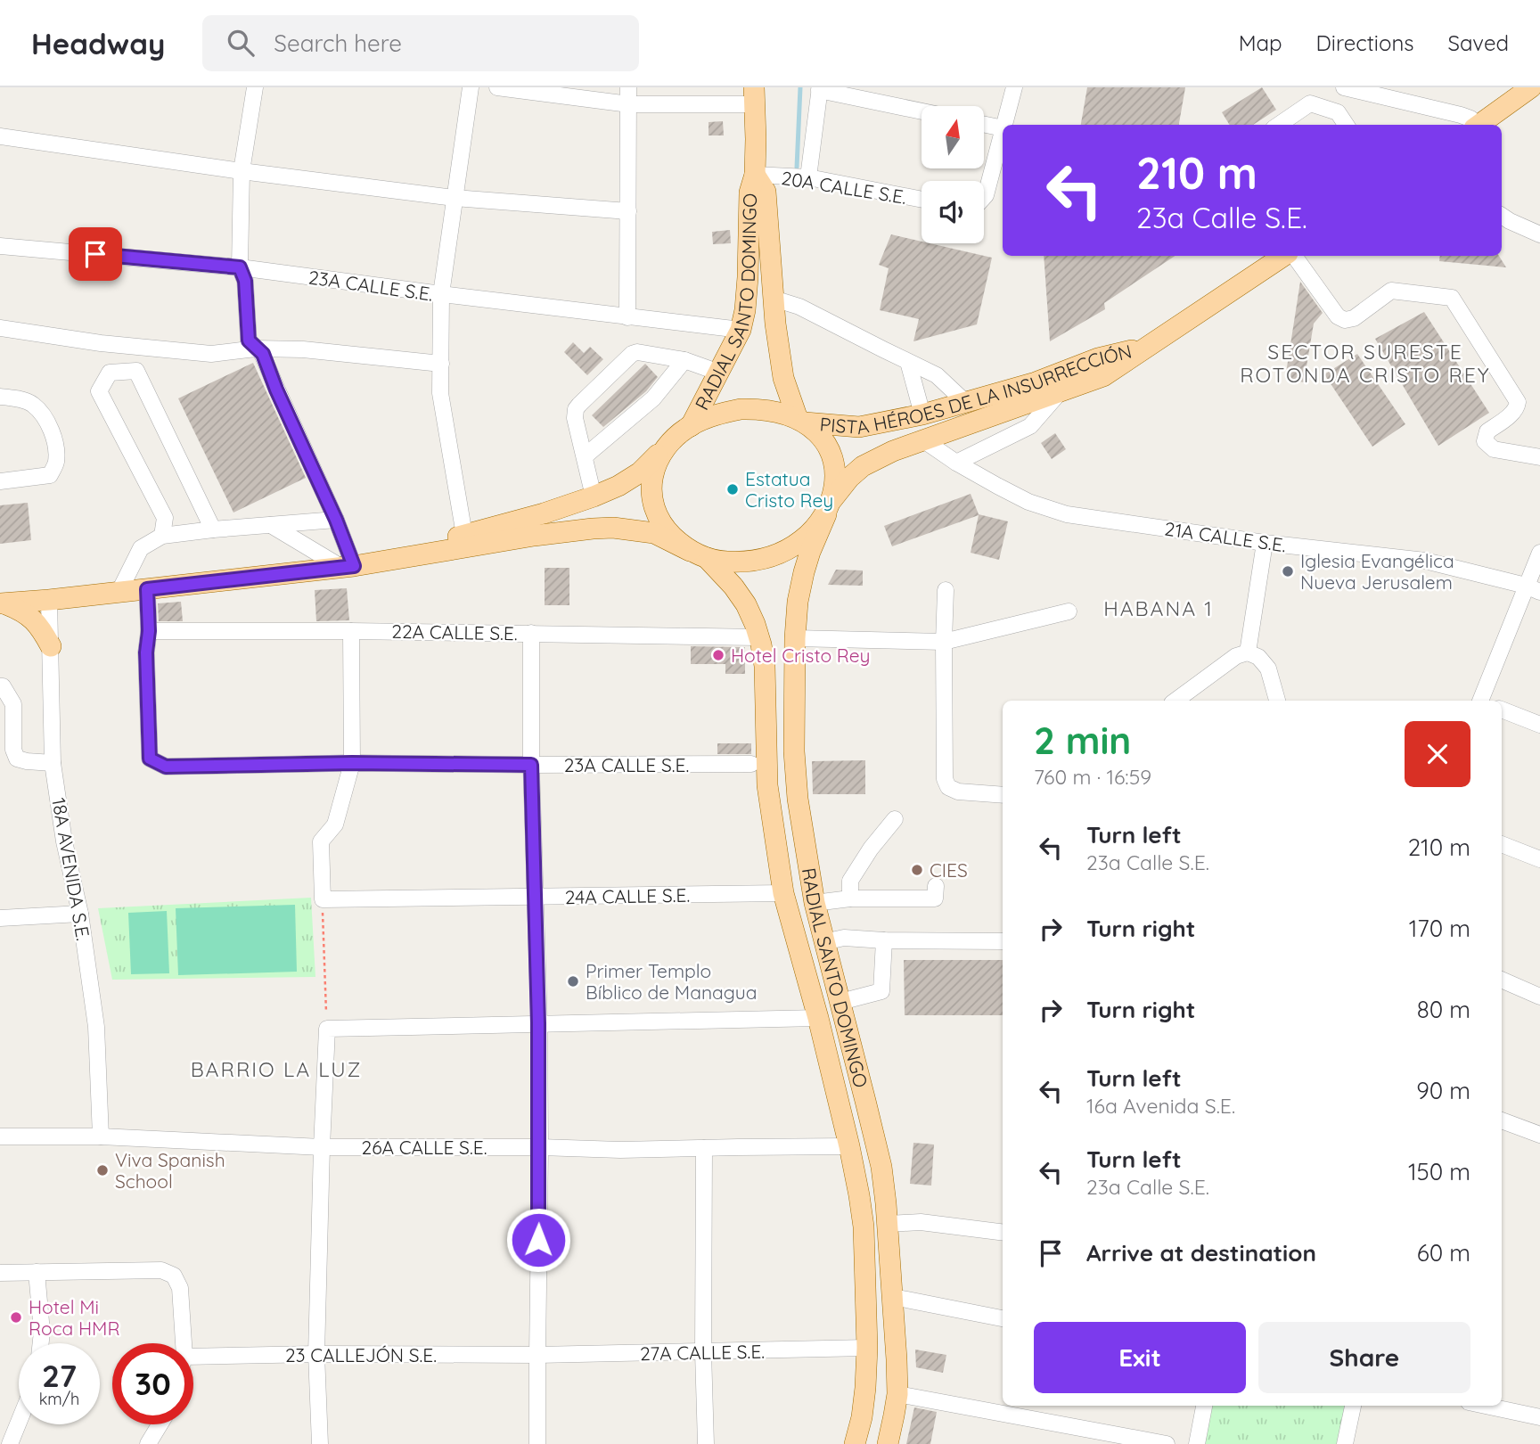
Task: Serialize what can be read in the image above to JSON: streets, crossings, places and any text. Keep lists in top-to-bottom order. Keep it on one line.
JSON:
{"streets":{"main road":["RADIAL SANTO DOMINGO","PISTA HÉROES DE LA INSURRECCIÓN"],"street":["20A CALLE S.E.","23A CALLE S.E.","21A CALLE S.E.","22A CALLE S.E.","18A AVENIDA S.E.","24A CALLE S.E.","26A CALLE S.E.","27A CALLE S.E.","23 CALLEJÓN S.E."]},"crossings":[["20A CALLE S.E.","RADIAL SANTO DOMINGO"],["23A CALLE S.E.","RADIAL SANTO DOMINGO"],["23A CALLE S.E.","22A CALLE S.E."],["RADIAL SANTO DOMINGO","PISTA HÉROES DE LA INSURRECCIÓN"],["RADIAL SANTO DOMINGO","22A CALLE S.E."],["RADIAL SANTO DOMINGO","24A CALLE S.E."],["RADIAL SANTO DOMINGO","26A CALLE S.E."],["RADIAL SANTO DOMINGO","27A CALLE S.E."],["PISTA HÉROES DE LA INSURRECCIÓN","21A CALLE S.E."],["18A AVENIDA S.E.","26A CALLE S.E."],["27A CALLE S.E.","23 CALLEJÓN S.E."]],"districts":["SECTOR SURESTE ROTONDA CRISTO REY","HABANA 1","BARRIO LA LUZ"],"places":["Estatua Cristo Rey","Iglesia Evangélica Nueva Jerusalem","Hotel Cristo Rey","CIES","Primer Templo Bíblico de Managua","Viva Spanish School","Hotel Mi Roca HMR"],"north":"top","page":{"header":"Headway","search":"Search here","nav":["Map","Directions","Saved"],"turn":["210 m","23a Calle S.E."],"heading":["2 min","760 m · 16:59"],"list":[{"name":"Turn left","note":"23a Calle S.E.","value":"210 m"},{"name":"Turn right","value":"170 m"},{"name":"Turn right","value":"80 m"},{"name":"Turn left","note":"16a Avenida S.E.","value":"90 m"},{"name":"Turn left","note":"23a Calle S.E.","value":"150 m"},{"name":"Arrive at destination","value":"60 m"}],"buttons":["Exit","Share"],"speed":"27 km/h","limit":"30"}}
